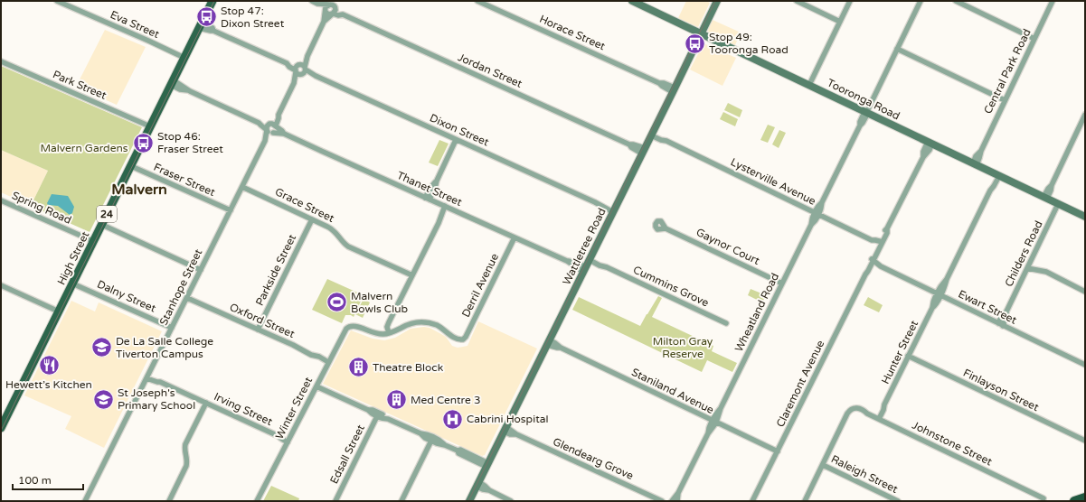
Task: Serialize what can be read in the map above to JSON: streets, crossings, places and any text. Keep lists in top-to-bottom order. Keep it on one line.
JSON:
{"streets":{"main road":["Tooronga Road","24","Wattletree Road","High Street"],"street":["Eva Street","Horace Street","Jordan Street","Central Park Road","Park Street","Dixon Street","Fraser Street","Lysterville Avenue","Thanet Street","Grace Street","Spring Road","Gaynor Court","Childers Road","Parkside Street","Derril Avenue","Cummins Grove","Stanhope Street","Dalny Street","Ewart Street","Wheatland Road","Oxford Street","Hunter Street","Claremont Avenue","Finlayson Street","Staniland Avenue","Winter Street","Irving Street","Johnstone Street","Edsall Street","Glendearg Grove","Raleigh Street"]},"crossings":[["Eva Street","High Street"],["Horace Street","Wattletree Road"],["Jordan Street","Wattletree Road"],["Central Park Road","Tooronga Road"],["Park Street","High Street"],["Tooronga Road","Wattletree Road"],["Tooronga Road","Childers Road"],["Tooronga Road","Wheatland Road"],["Tooronga Road","Hunter Street"],["Tooronga Road","Claremont Avenue"],["Dixon Street","Wattletree Road"],["Fraser Street","High Street"],["Fraser Street","Stanhope Street"],["Lysterville Avenue","Wattletree Road"],["Lysterville Avenue","Wheatland Road"],["Lysterville Avenue","Claremont Avenue"],["Thanet Street","Wattletree Road"],["Thanet Street","Derril Avenue"],["Thanet Street","Cummins Grove"],["Thanet Street","Stanhope Street"],["Grace Street","Parkside Street"],["Grace Street","Stanhope Street"],["Spring Road","High Street"],["Wattletree Road","Cummins Grove"],["Wattletree Road","Staniland Avenue"],["Wattletree Road","Glendearg Grove"],["Gaynor Court","Wheatland Road"],["Childers Road","Ewart Street"],["High Street","Dalny Street"],["Parkside Street","Oxford Street"],["Stanhope Street","Dalny Street"],["Stanhope Street","Oxford Street"],["Stanhope Street","Irving Street"],["Ewart Street","Hunter Street"],["Ewart Street","Claremont Avenue"],["Wheatland Road","Staniland Avenue"],["Oxford Street","Winter Street"],["Hunter Street","Finlayson Street"],["Hunter Street","Johnstone Street"],["Claremont Avenue","Staniland Avenue"],["Winter Street","Irving Street"],["Johnstone Street","Raleigh Street"]],"districts":["Malvern"],"parks":["Malvern Gardens","Milton Gray Reserve"],"places":{"bus stop":["Stop 47: Dixon Street","Stop 49: Tooronga Road","Stop 46: Fraser Street"],"sports":["Malvern Bowls Club"],"school or university":["De La Salle College Tiverton Campus","St Joseph's Primary School"],"restaurant":["Hewett’s Kitchen"],"building":["Theatre Block","Med Centre 3"],"hospital":["Cabrini Hospital"]},"scale_bar":"100 m"}
